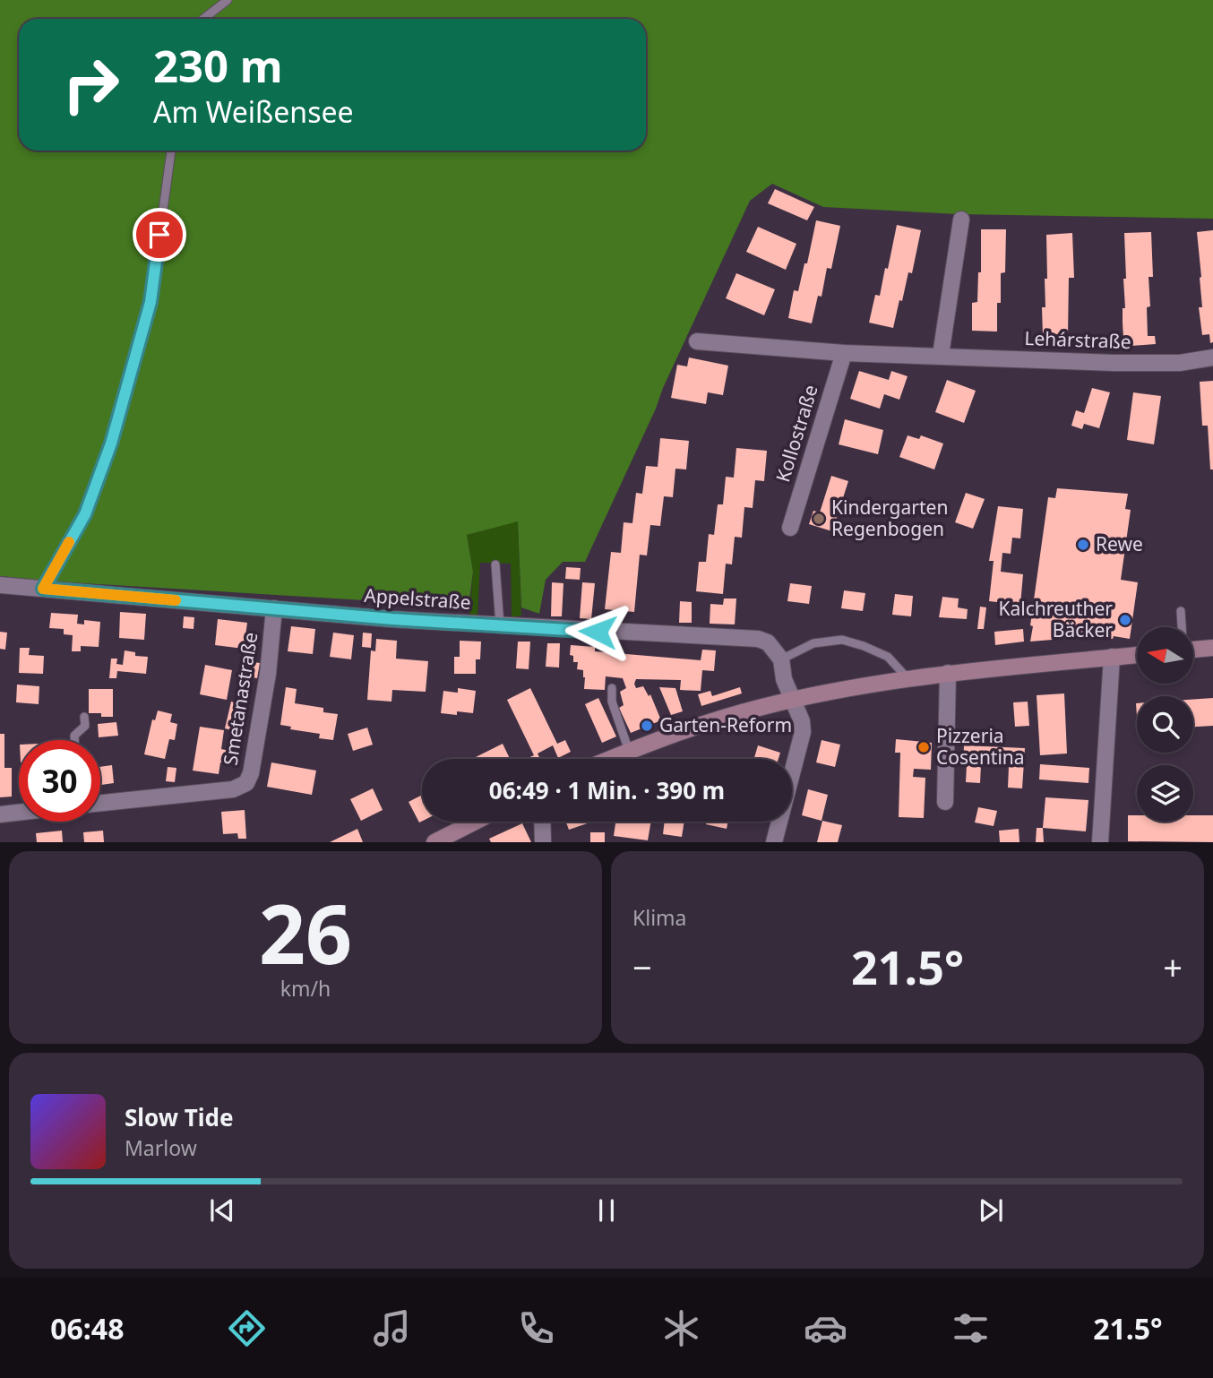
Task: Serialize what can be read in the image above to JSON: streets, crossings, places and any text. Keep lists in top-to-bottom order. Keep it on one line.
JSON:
{"streets":{"street":["Lehárstraße","Kollostraße","Appelstraße","Smetanastraße"]},"crossings":[["Lehárstraße","Kollostraße"],["Appelstraße","Smetanastraße"]],"places":["Kindergarten Regenbogen","Rewe","Kalchreuther Bäcker","Garten-Reform","Pizzeria Cosentina"],"north":"left","page":{"turn":["230 m","Am Weißensee"],"limit":"30","trip":"06:49 · 1 Min. · 390 m","tile":[["26","km/h"],"Klima"],"heat":["−","21.5°","+"],"song":["Slow Tide","Marlow"],"tabs":["06:48","21.5°"]}}
